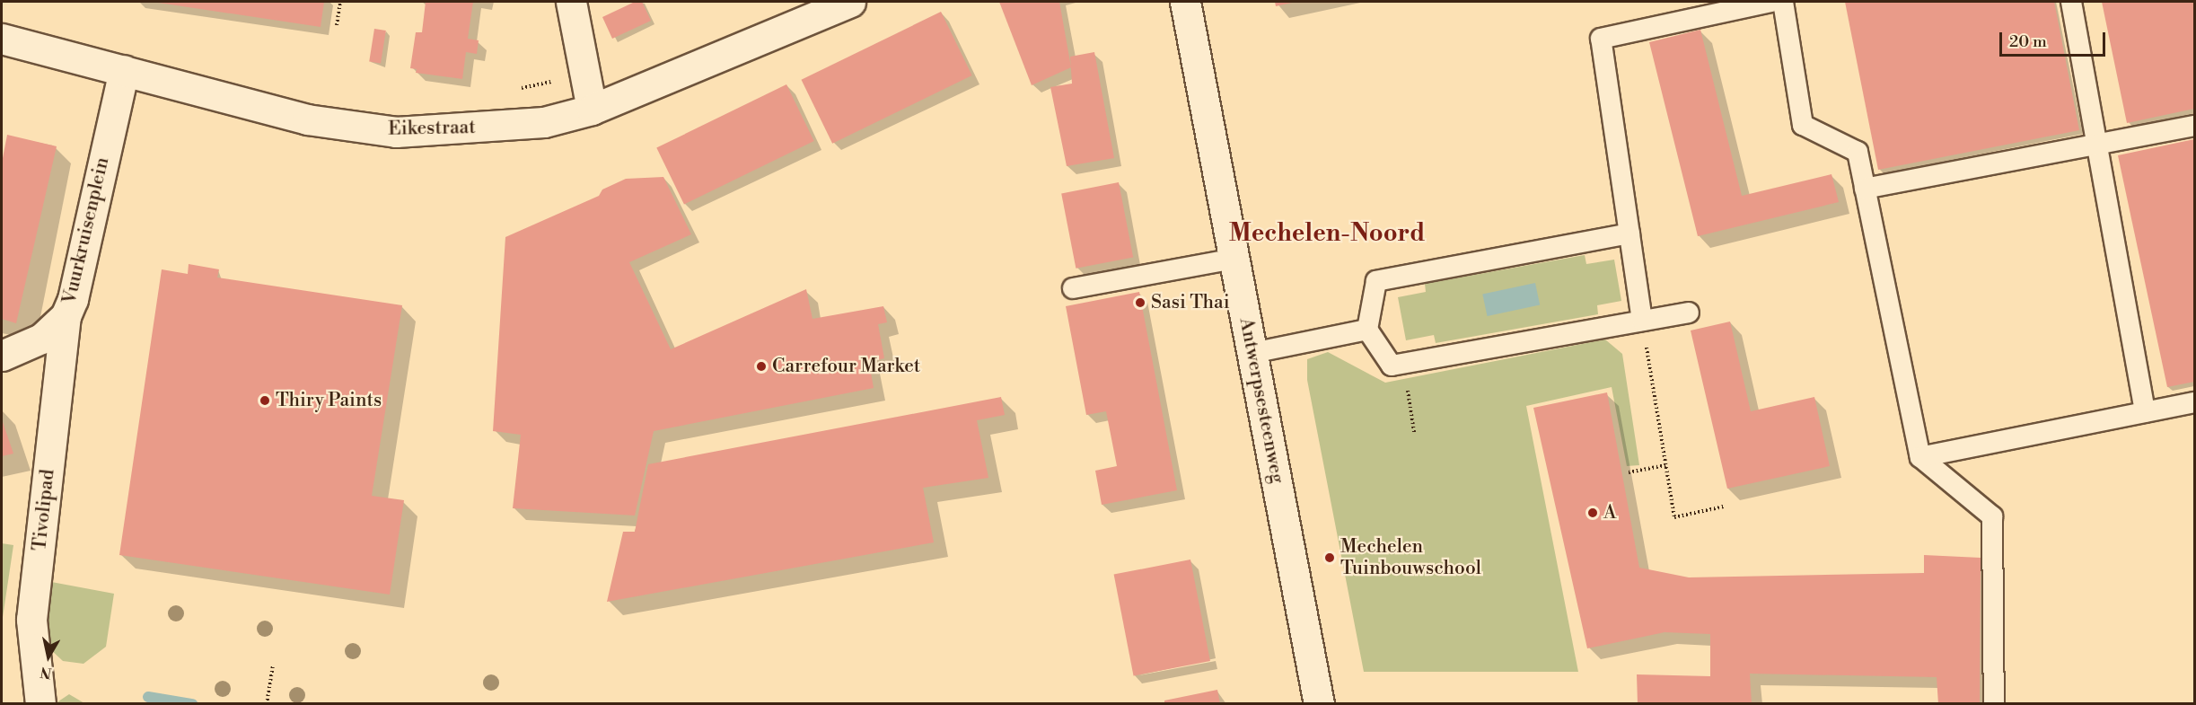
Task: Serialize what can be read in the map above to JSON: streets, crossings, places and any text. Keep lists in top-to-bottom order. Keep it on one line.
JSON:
{"streets":{"street":["Eikestraat","Vuurkruisenplein","Antwerpsesteenweg","Tivolipad"]},"crossings":[["Eikestraat","Vuurkruisenplein"],["Vuurkruisenplein","Tivolipad"]],"districts":["Mechelen-Noord"],"places":["Sasi Thai","Carrefour Market","Thiry Paints","A","Mechelen Tuinbouwschool"],"scale_bar":"20 m","north":"bottom"}
